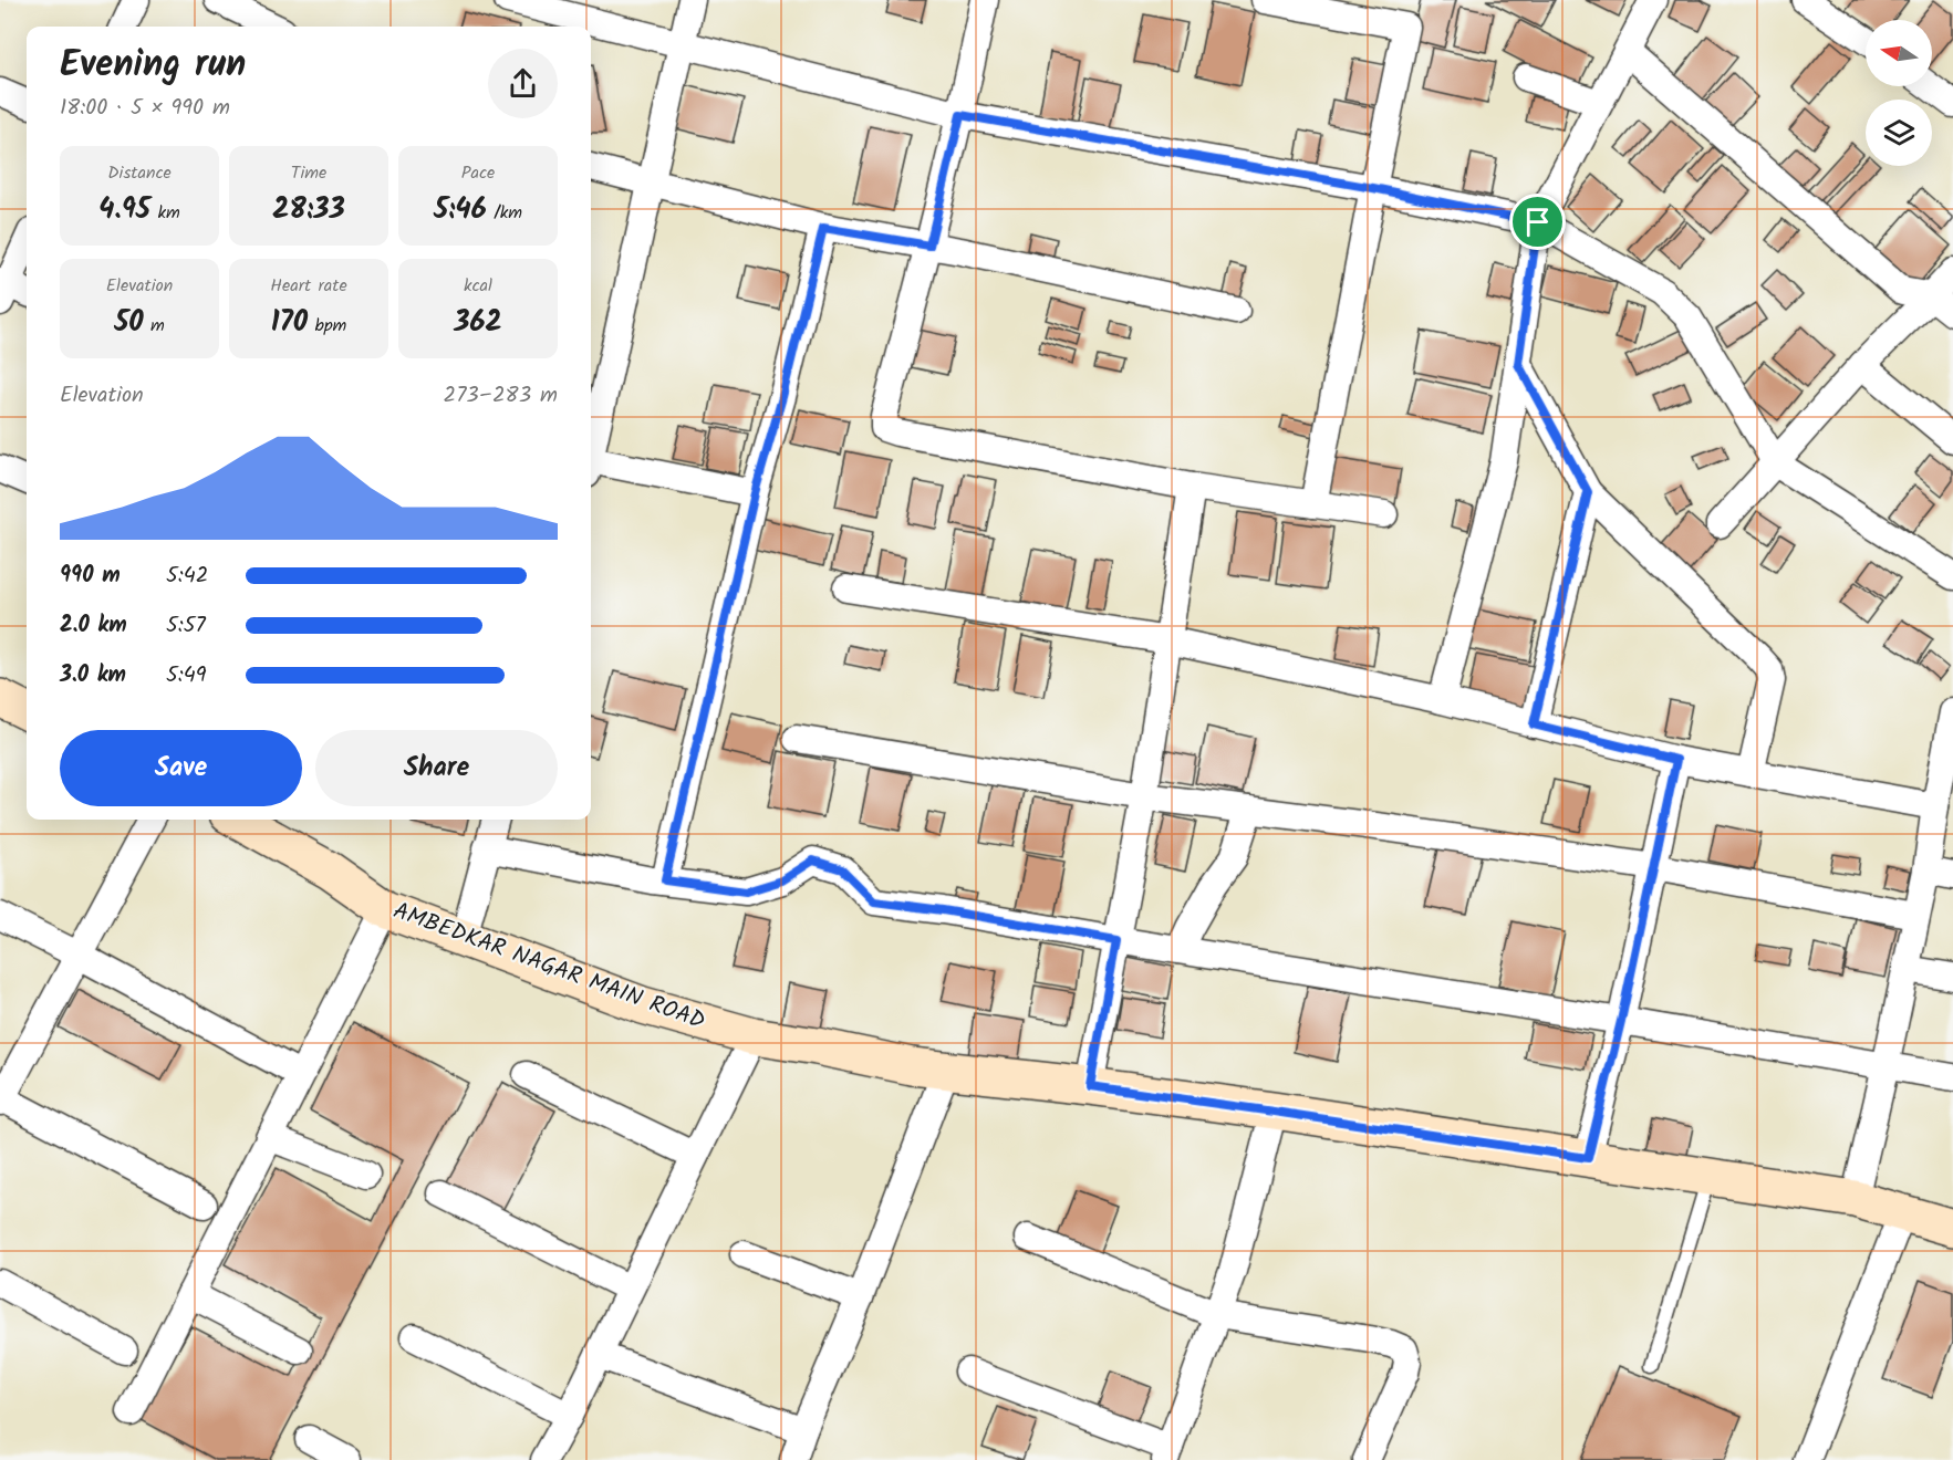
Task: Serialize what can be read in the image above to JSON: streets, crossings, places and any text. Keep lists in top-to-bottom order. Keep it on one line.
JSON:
{"streets":{"street":["AMBEDKAR NAGAR MAIN ROAD"]},"north":"left","page":{"heading":["Evening run","18:00 · 5 × 990 m"],"stats":[["Distance","4.95 km"],["Time","28:33"],["Pace","5:46 /km"],["Elevation","50 m"],["Heart rate","170 bpm"],["kcal","362"]],"chart":["Elevation","273–283 m"],"list":[{"name":"990 m","note":"5:42"},{"name":"2.0 km","note":"5:57"},{"name":"3.0 km","note":"5:49"}],"buttons":["Save","Share"]}}
